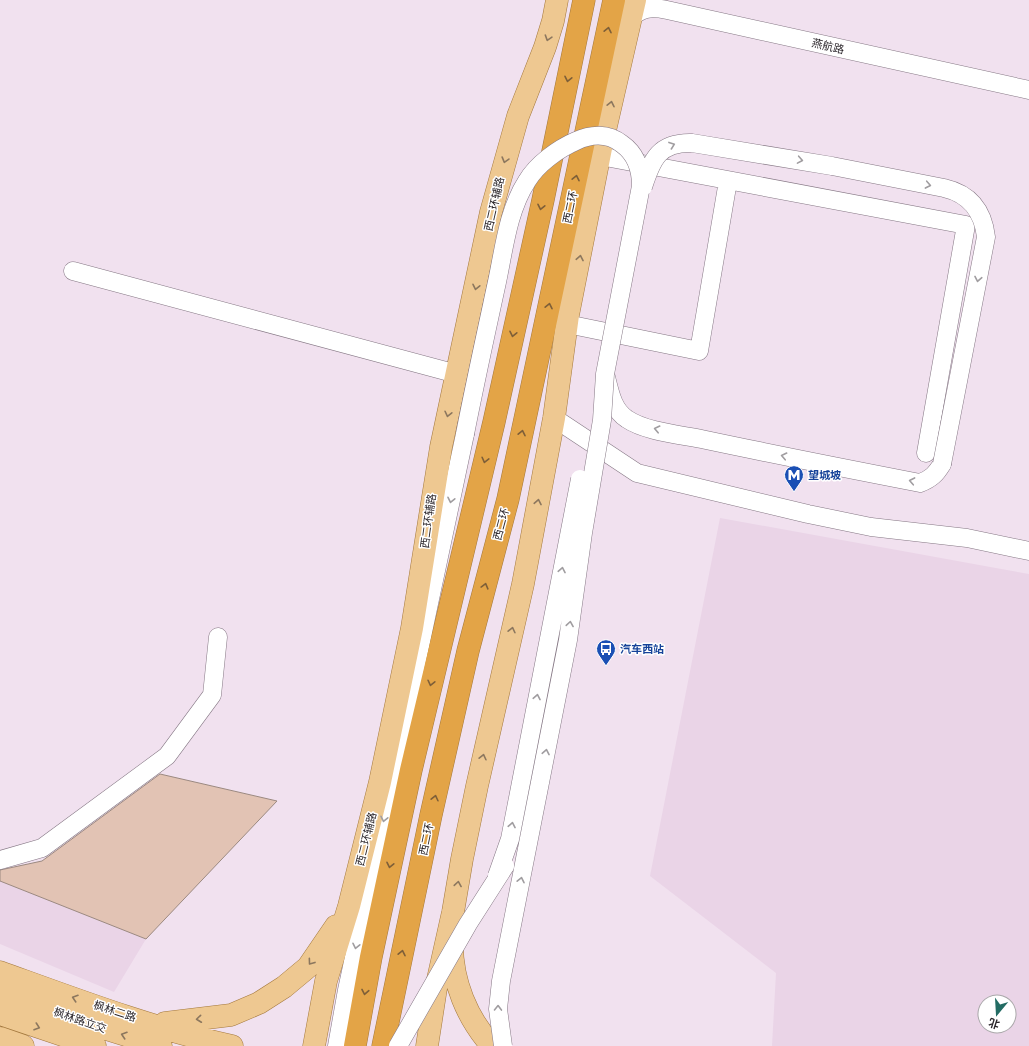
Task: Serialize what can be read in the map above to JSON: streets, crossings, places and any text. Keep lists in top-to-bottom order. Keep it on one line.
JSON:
{"streets":{"highway":["西二环"],"main road":["西二环辅路","枫林二路","枫林路立交"],"street":["燕航路"]},"one_way":["枫林二路"],"places":{"metro station":["望城坡"],"bus stop":["汽车西站"]},"north":"bottom"}
